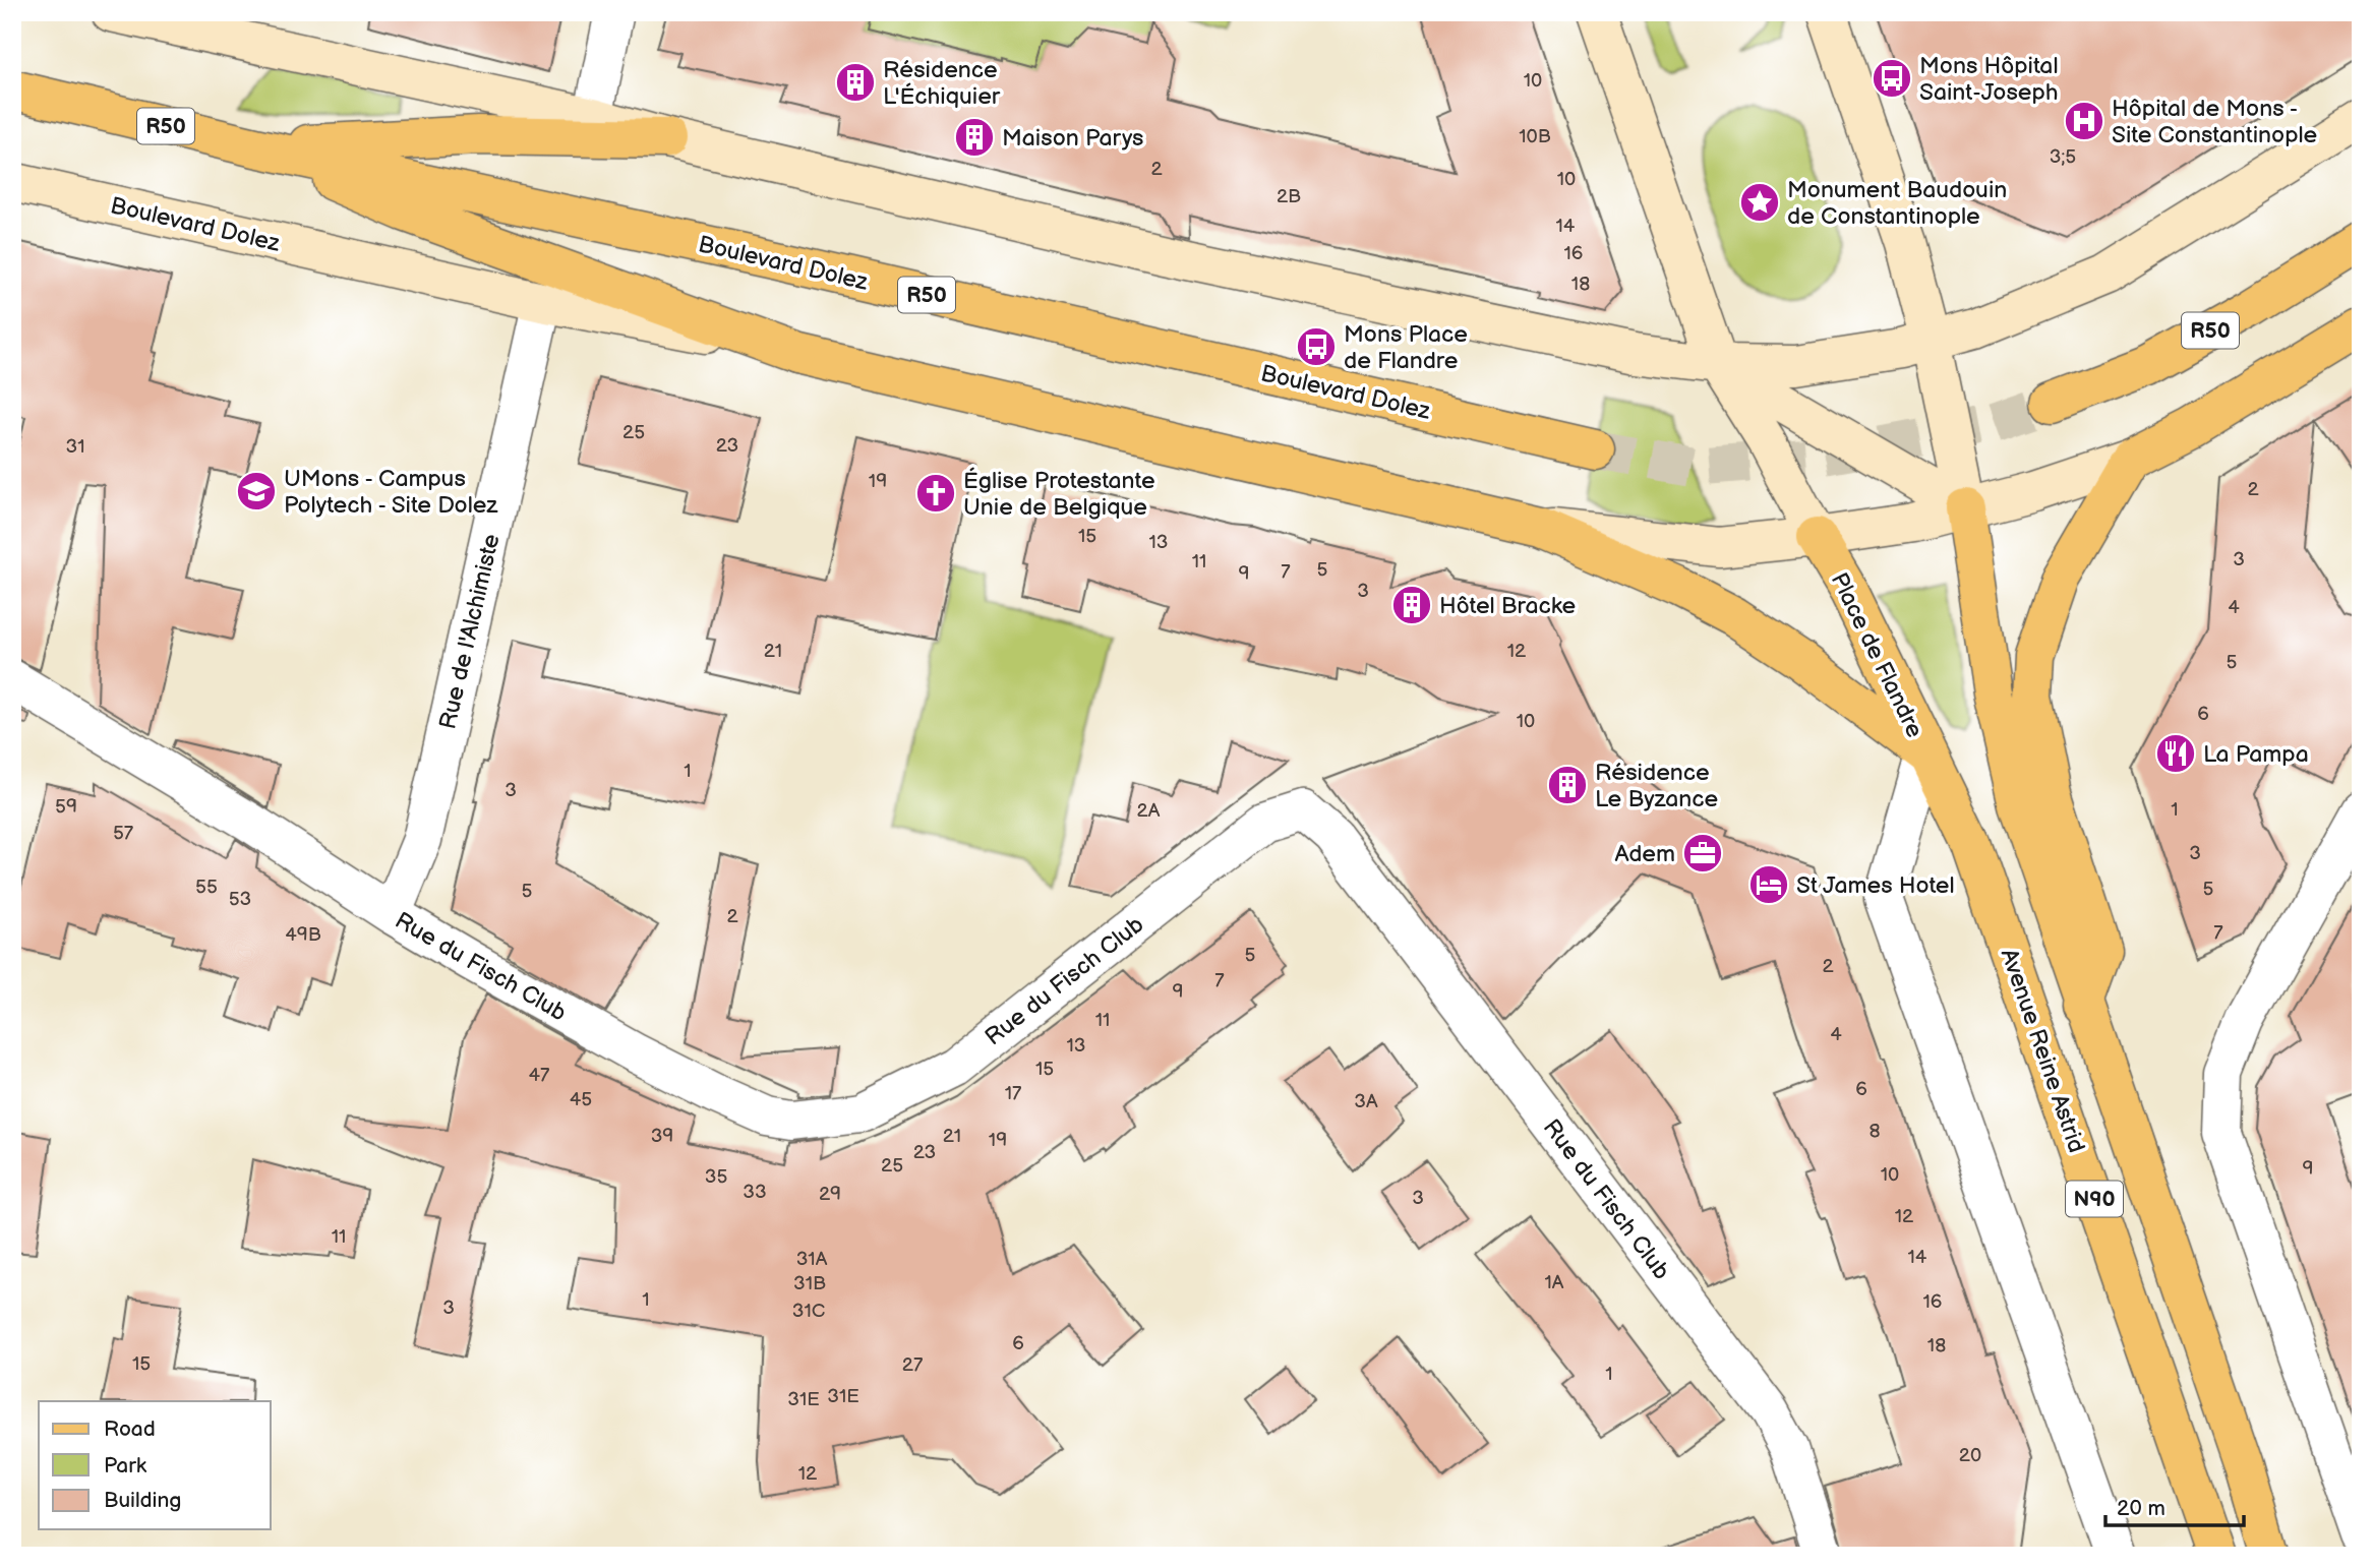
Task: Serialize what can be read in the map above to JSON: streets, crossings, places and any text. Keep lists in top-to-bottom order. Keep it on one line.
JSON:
{"streets":{"main road":["R50","Boulevard Dolez","Place de Flandre","Avenue Reine Astrid","N90"],"street":["Rue de l'Alchimiste","Rue du Fisch Club"]},"crossings":[["Boulevard Dolez","Rue de l'Alchimiste"],["Rue de l'Alchimiste","Rue du Fisch Club"],["Place de Flandre","Avenue Reine Astrid"]],"places":{"bus stop":["Mons Hôpital Saint-Joseph","Mons Place de Flandre"],"building":["Résidence L'Échiquier","Maison Parys","Hôtel Bracke","Résidence Le Byzance"],"hospital":["Hôpital de Mons - Site Constantinople"],"place":["Monument Baudouin de Constantinople"],"school or university":["UMons - Campus Polytech - Site Dolez"],"church":["Église Protestante Unie de Belgique"],"restaurant":["La Pampa"],"office":["Adem"],"hotel":["St James Hotel"]},"house_numbers":["10","10B","3;5","2","10","2B","14","16","18","25","23","31","19","2","15","13","3","11","5","7","9","3","4","21","12","5","6","10","1","3","59","1","2A","57","3","55","5","5","53","2","7","49B","5","2","7","9","11","4","13","15","47","6","17","45","3A","8","39","21","19","23","25","9","10","35","33","29","3","12","11","14","31A","1A","31B","1","16","3","31C","6","18","15","27","1","31E","31E","20","12"],"legend":["Road","Park","Building"],"scale_bar":"20 m"}
